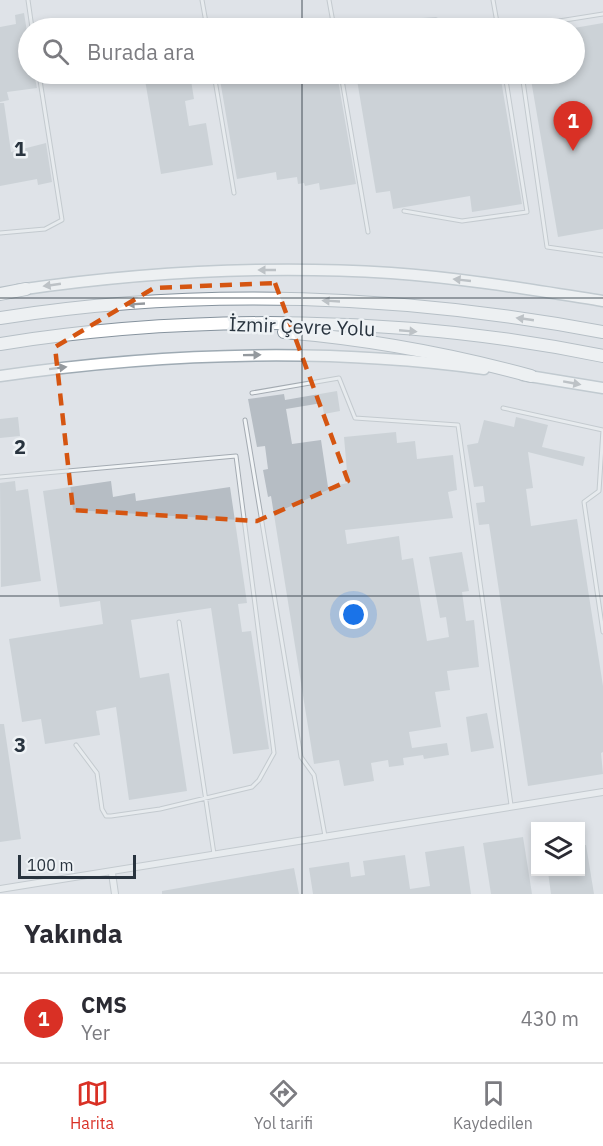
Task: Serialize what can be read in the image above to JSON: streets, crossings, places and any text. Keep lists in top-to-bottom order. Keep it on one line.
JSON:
{"streets":{"highway":["İzmir Çevre Yolu"]},"scale_bar":"100 m","page":{"search":"Burada ara","pins":"1","scale":"100 m","heading":"Yakında","list":[{"mark":"1","name":"CMS","note":"Yer","value":"430 m"}],"nav":["Harita","Yol tarifi","Kaydedilen"]},"grid":{"rows":["1","2","3"]}}
